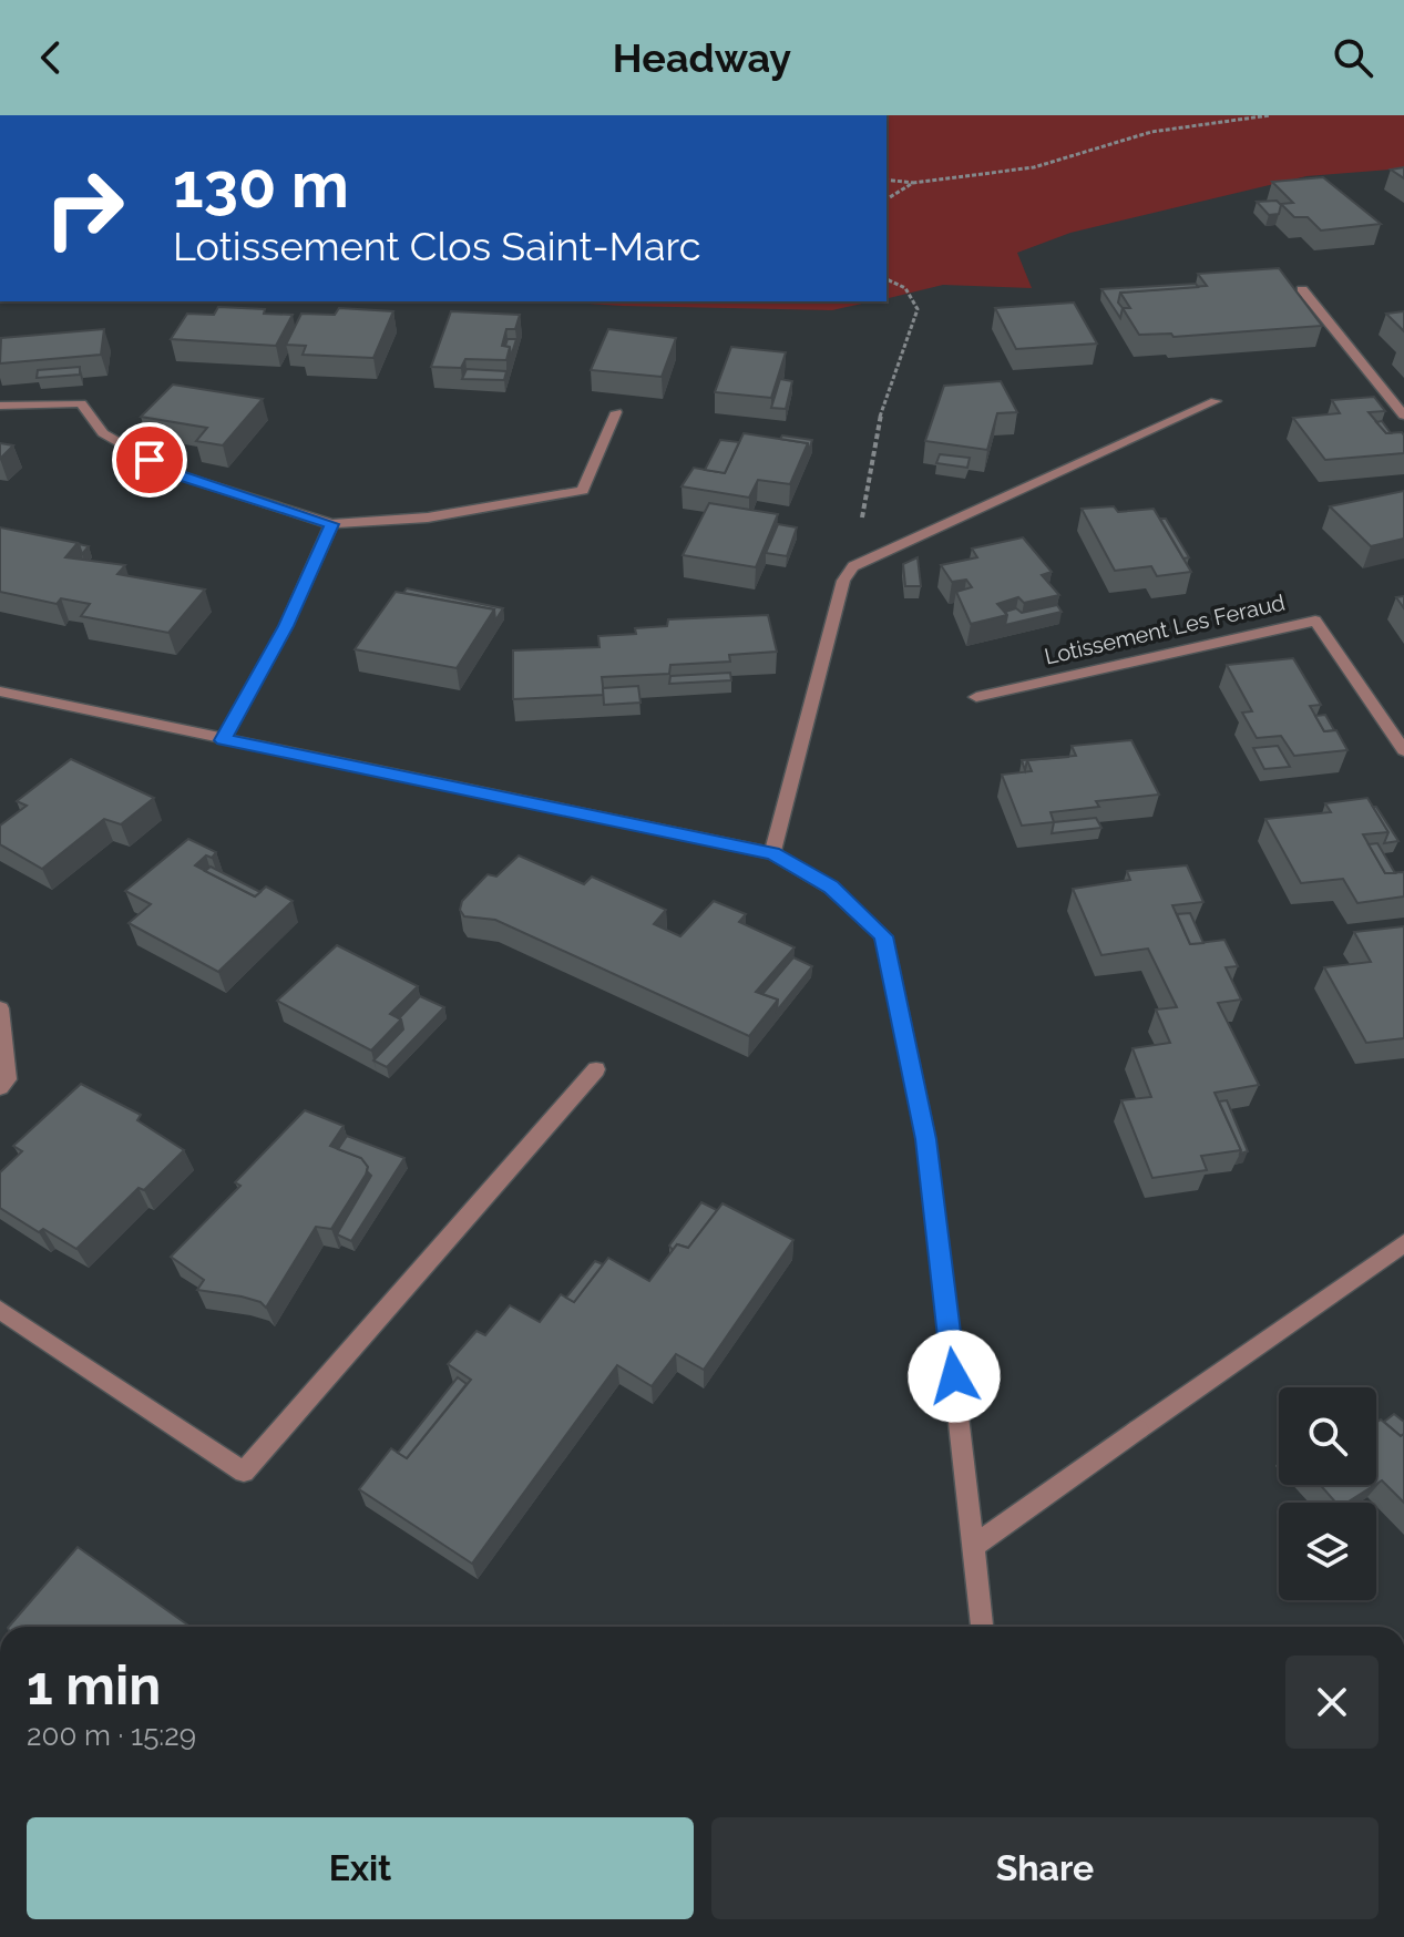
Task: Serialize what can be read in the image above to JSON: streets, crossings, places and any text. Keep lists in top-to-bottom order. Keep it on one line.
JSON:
{"streets":{"street":["Lotissement Les Feraud"]},"page":{"header":"Headway","turn":["130 m","Lotissement Clos Saint-Marc"],"heading":["1 min","200 m · 15:29"],"buttons":["Exit","Share"]}}
